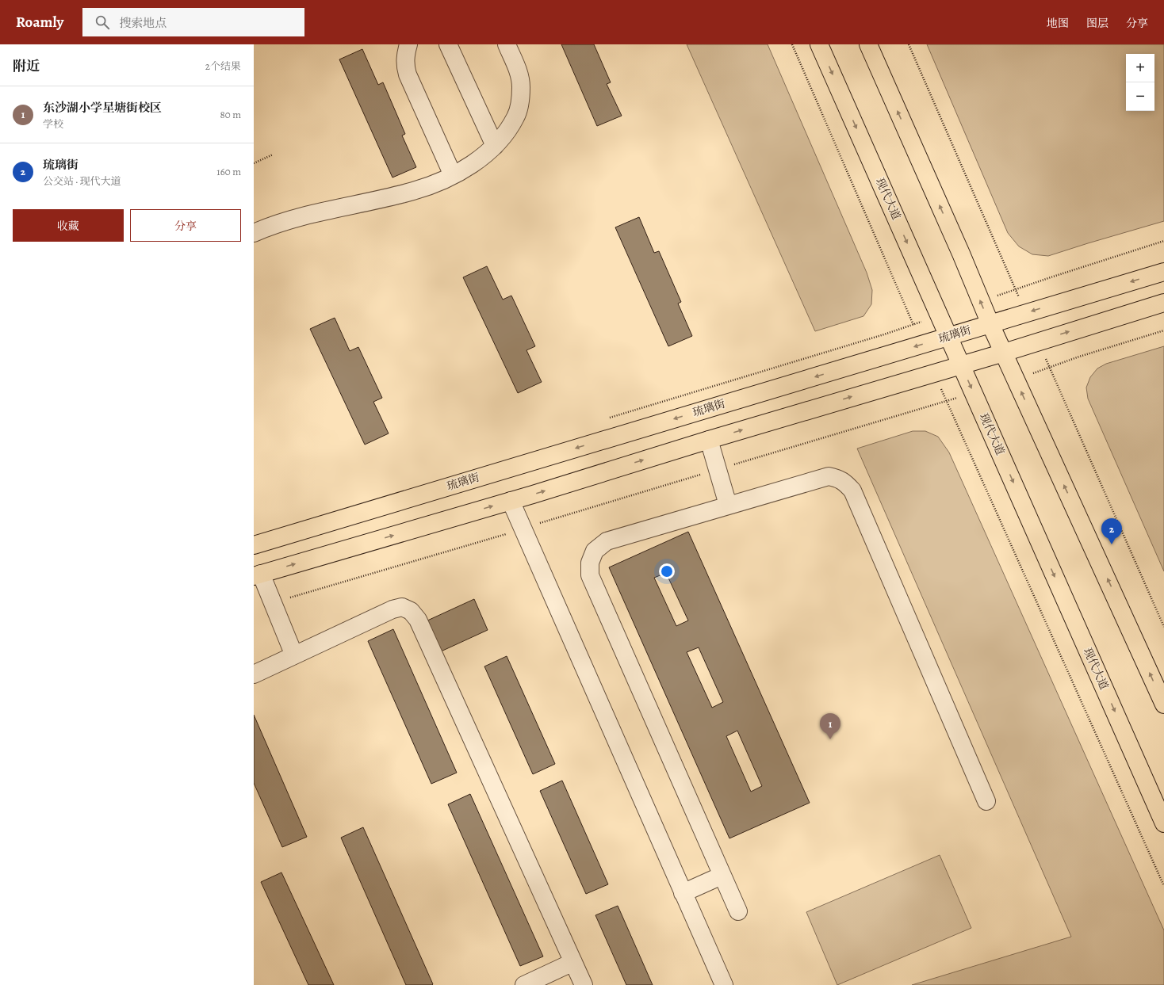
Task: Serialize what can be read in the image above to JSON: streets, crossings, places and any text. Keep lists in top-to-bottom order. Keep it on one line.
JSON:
{"streets":{"main road":["现代大道","琉璃街"]},"crossings":[["现代大道","琉璃街"]],"page":{"header":"Roamly","search":"搜索地点","nav":["地图","图层","分享"],"heading":["附近","2个结果"],"map_buttons":["+","−"],"list":[{"mark":"1","name":"东沙湖小学星塘街校区","note":"学校","value":"80 m"},{"mark":"2","name":"琉璃街","note":"公交站 · 现代大道","value":"160 m"}],"buttons":["收藏","分享"],"pins":["2","1"]}}
